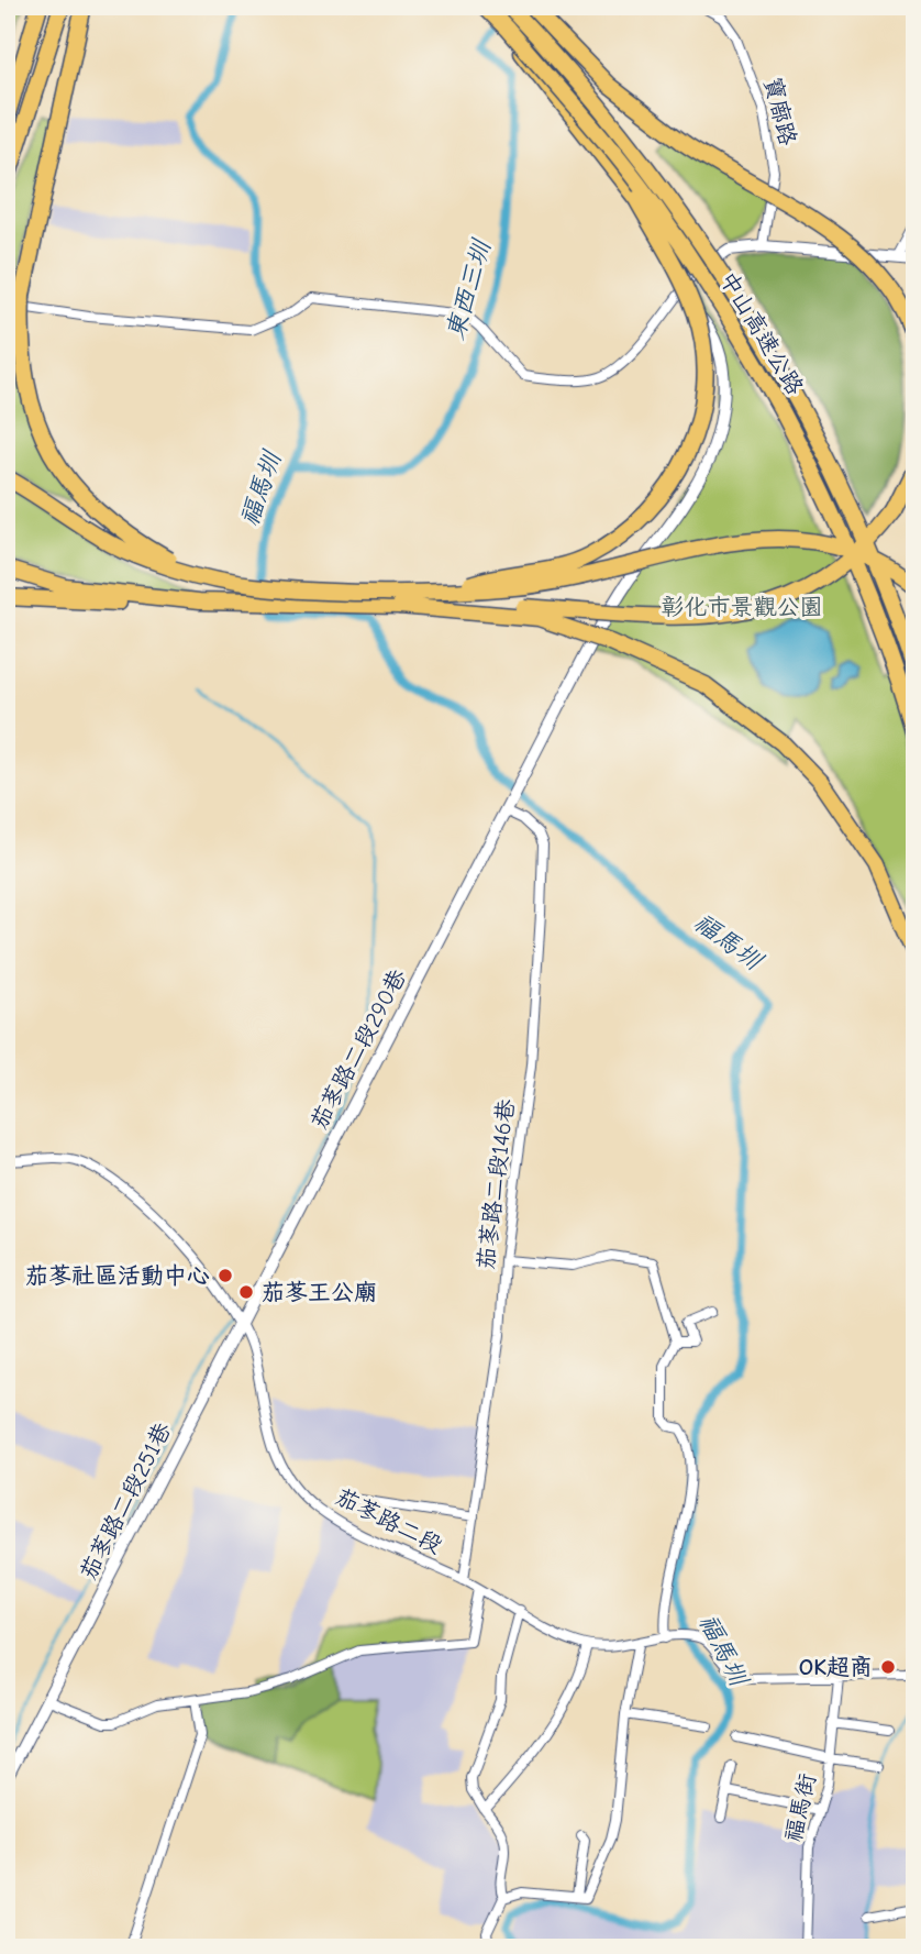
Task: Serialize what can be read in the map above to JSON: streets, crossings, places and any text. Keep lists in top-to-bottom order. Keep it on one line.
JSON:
{"streets":{"highway":["中山高速公路"],"street":["寶廍路","茄苳路二段290巷","茄苳路二段146巷","茄苳路二段251巷","茄苳路二段","福馬街"]},"crossings":[["茄苳路二段290巷","茄苳路二段146巷"],["茄苳路二段290巷","茄苳路二段251巷"],["茄苳路二段290巷","茄苳路二段"],["茄苳路二段146巷","茄苳路二段"],["茄苳路二段251巷","茄苳路二段"],["茄苳路二段","福馬街"]],"water":["東西三圳","福馬圳"],"parks":["彰化市景觀公園"],"places":["茄苳社區活動中心","茄苳王公廟","OK超商"]}
